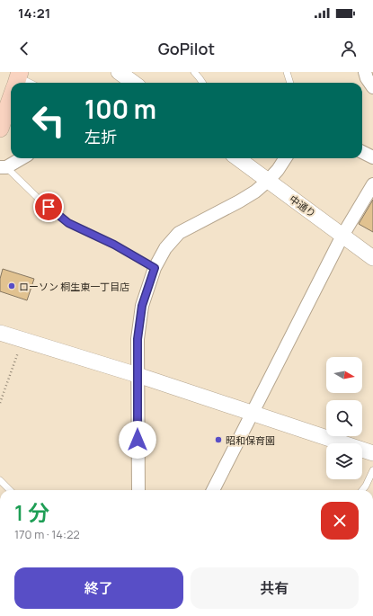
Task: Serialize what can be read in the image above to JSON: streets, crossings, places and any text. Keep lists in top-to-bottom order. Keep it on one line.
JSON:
{"streets":{"street":["中通り"]},"places":["ローソン 桐生東一丁目店","昭和保育園"],"north":"right","page":{"status":"14:21","header":"GoPilot","turn":["100 m","左折"],"heading":["1 分","170 m · 14:22"],"buttons":["終了","共有"]}}
